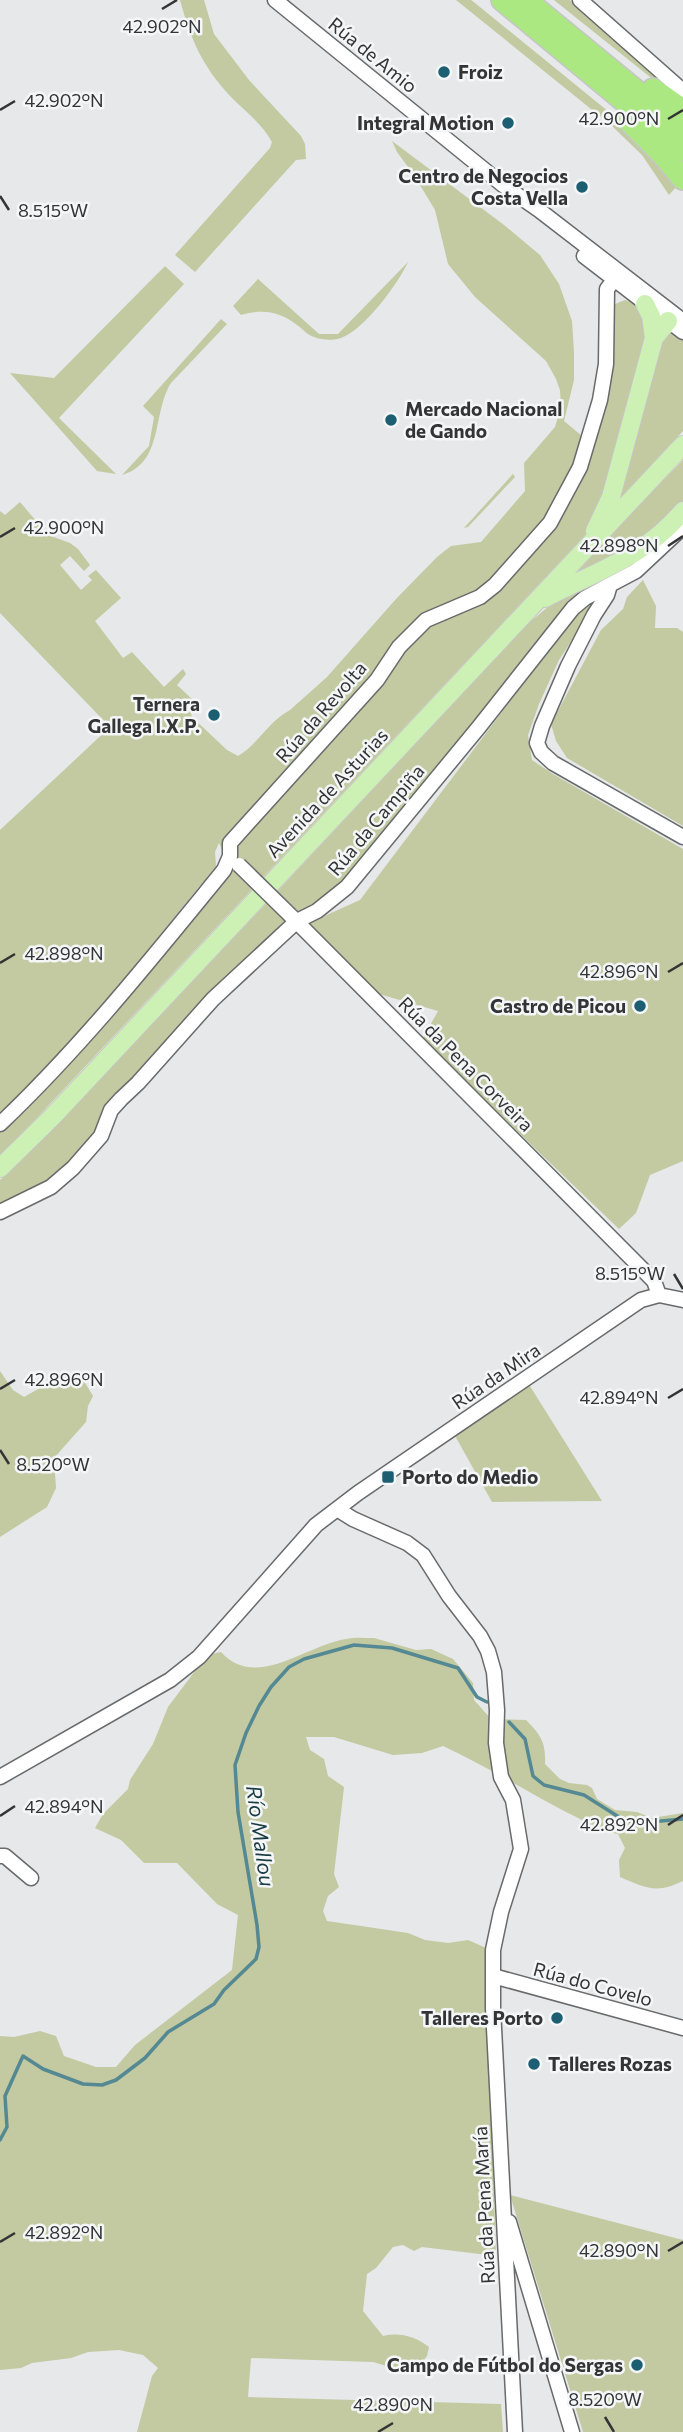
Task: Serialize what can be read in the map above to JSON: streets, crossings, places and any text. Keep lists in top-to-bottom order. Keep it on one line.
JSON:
{"streets":{"main road":["Avenida de Asturias"],"street":["Rúa de Amio","Rúa da Revolta","Rúa da Campiña","Rúa da Pena Corveira","Rúa da Mira","Rúa do Covelo","Rúa da Pena María"]},"crossings":[["Rúa de Amio","Rúa da Revolta"],["Rúa da Revolta","Rúa da Pena Corveira"],["Rúa da Campiña","Rúa da Pena Corveira"],["Rúa da Pena Corveira","Rúa da Mira"],["Rúa da Mira","Rúa da Pena María"],["Rúa do Covelo","Rúa da Pena María"]],"water":["Río Mallou"],"places":{"other":["Froiz","Integral Motion","Centro de Negocios Costa Vella","Mercado Nacional de Gando","Ternera Gallega l.X.P.","Castro de Picou","Talleres Porto","Talleres Rozas","Campo de Fútbol do Sergas"],"transit":["Porto do Medio"]},"coordinates":["42.902°N","42.900°N","8.515°W","42.898°N","42.896°N","42.894°N","8.520°W","42.892°N","42.890°N"]}
